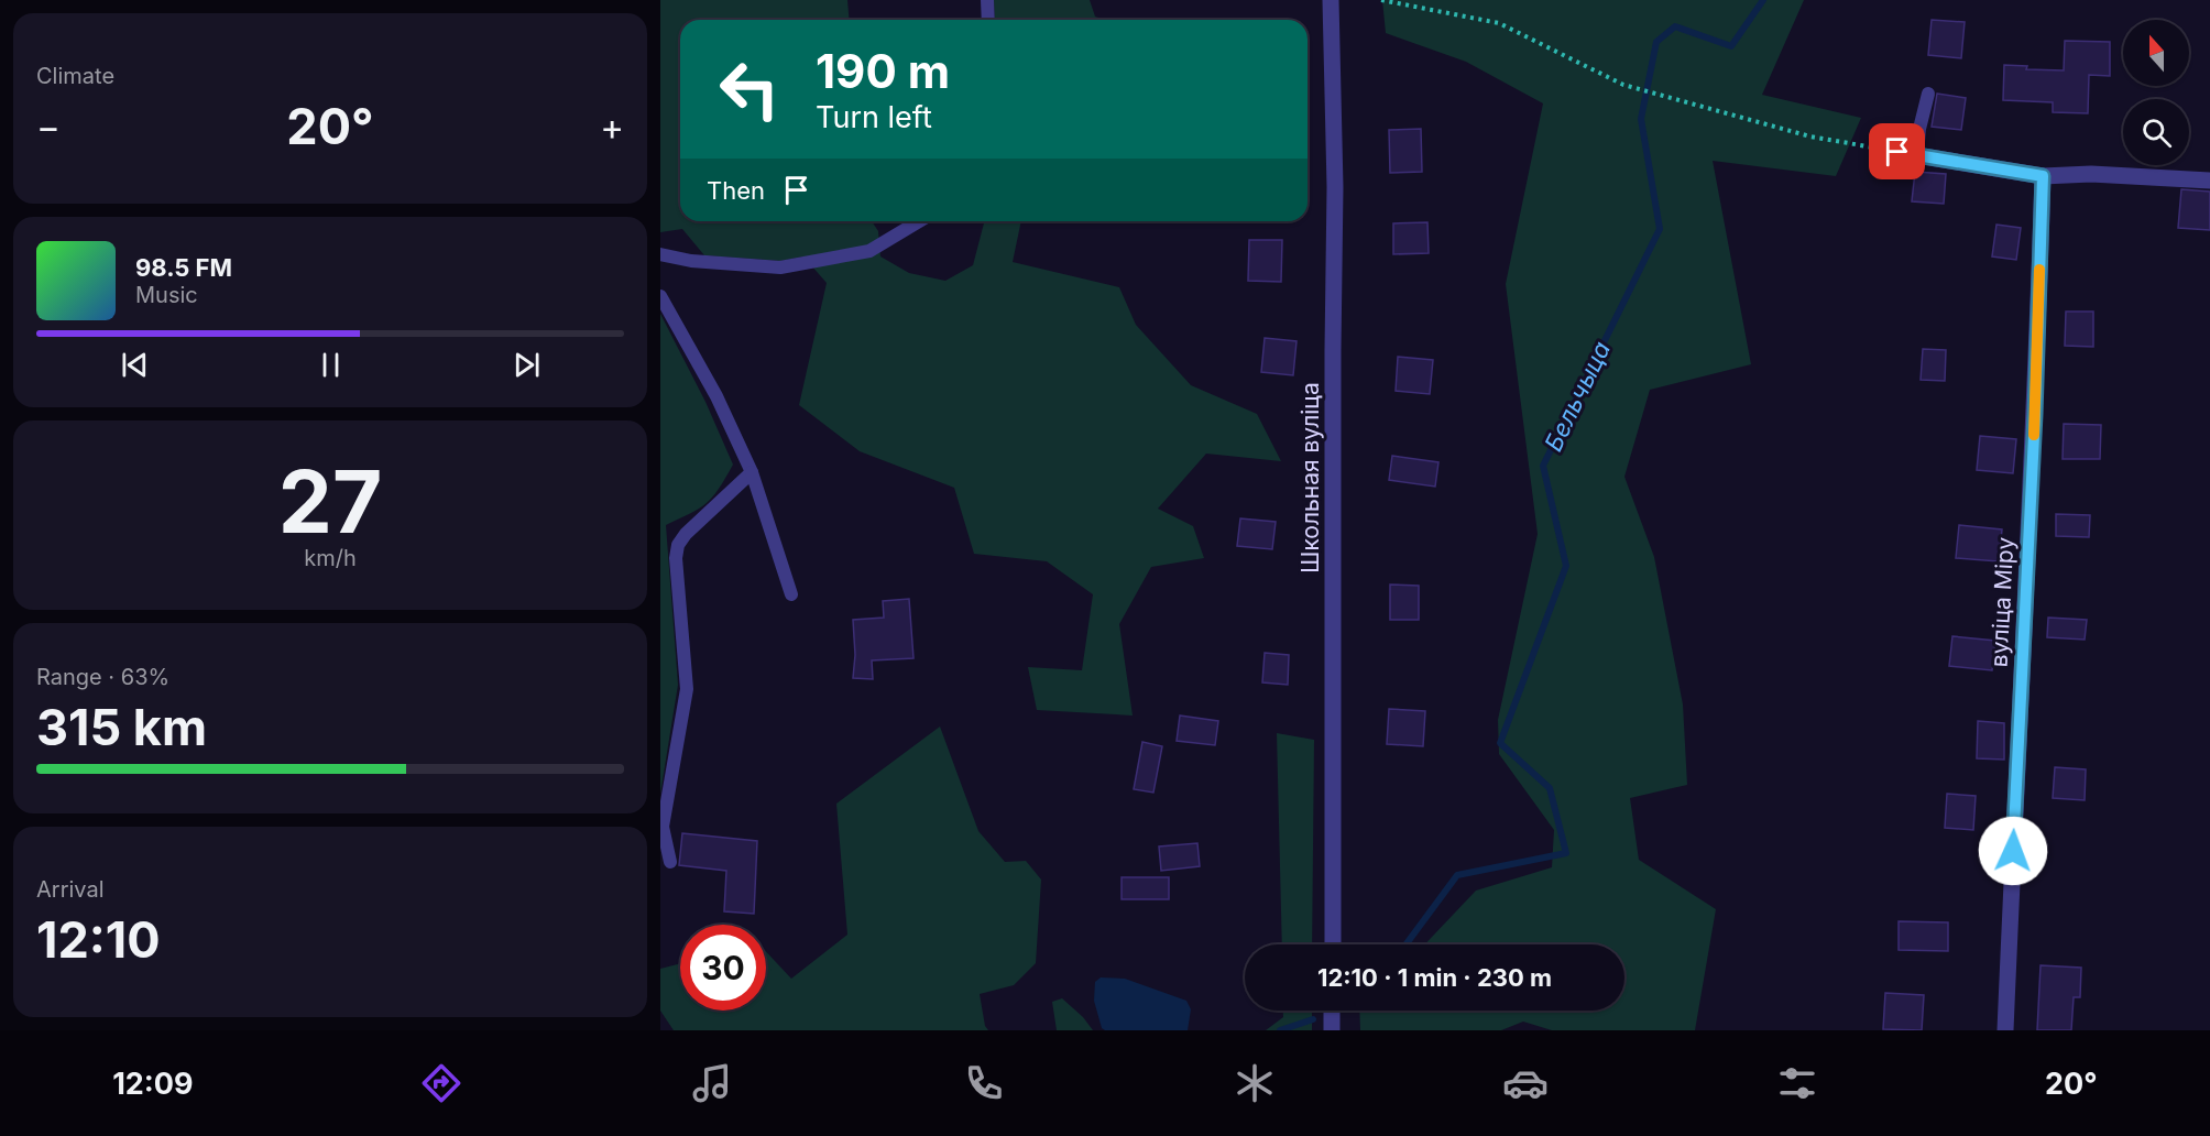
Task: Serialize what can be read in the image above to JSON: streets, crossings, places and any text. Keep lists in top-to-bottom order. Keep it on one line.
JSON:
{"streets":{"street":["Школьная вуліца","вуліца Міру"]},"water":["Бельчыца"],"north":"top","page":{"tile":["Climate",["27","km/h"],["Range · 63%","315 km"],["Arrival","12:10"]],"turn":["190 m","Turn left"],"heat":["−","20°","+"],"then":"Then","song":["98.5 FM","Music"],"limit":"30","trip":"12:10 · 1 min · 230 m","tabs":["12:09","20°"]}}
